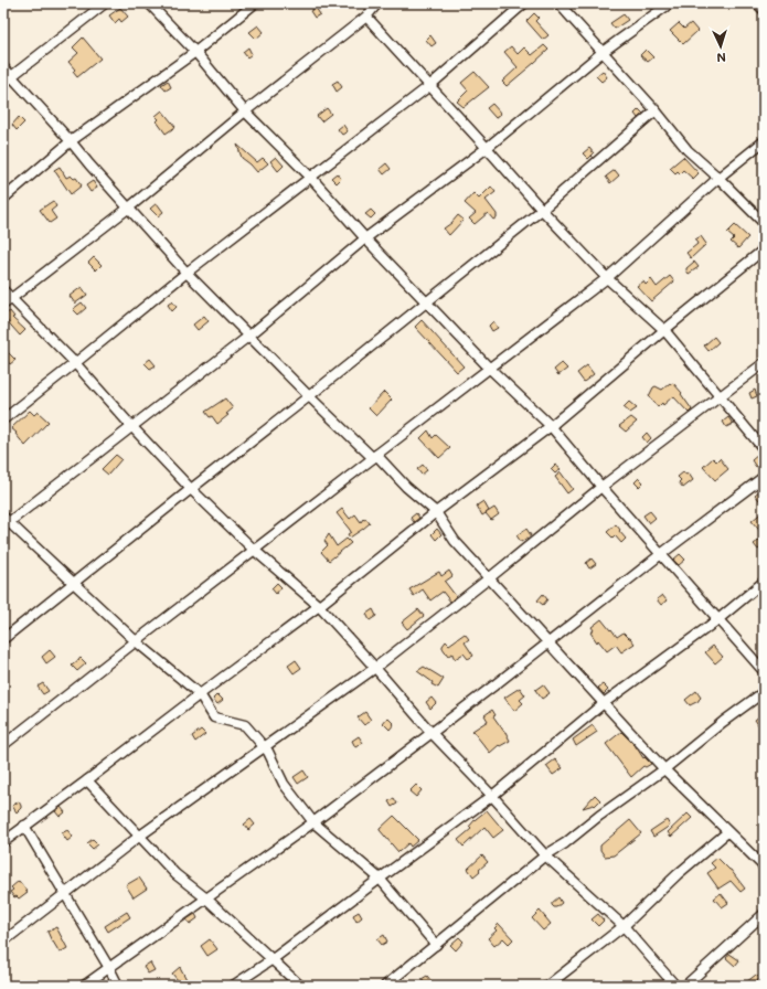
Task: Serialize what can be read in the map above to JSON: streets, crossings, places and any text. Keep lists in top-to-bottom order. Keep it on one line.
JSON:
{"north":"bottom"}
